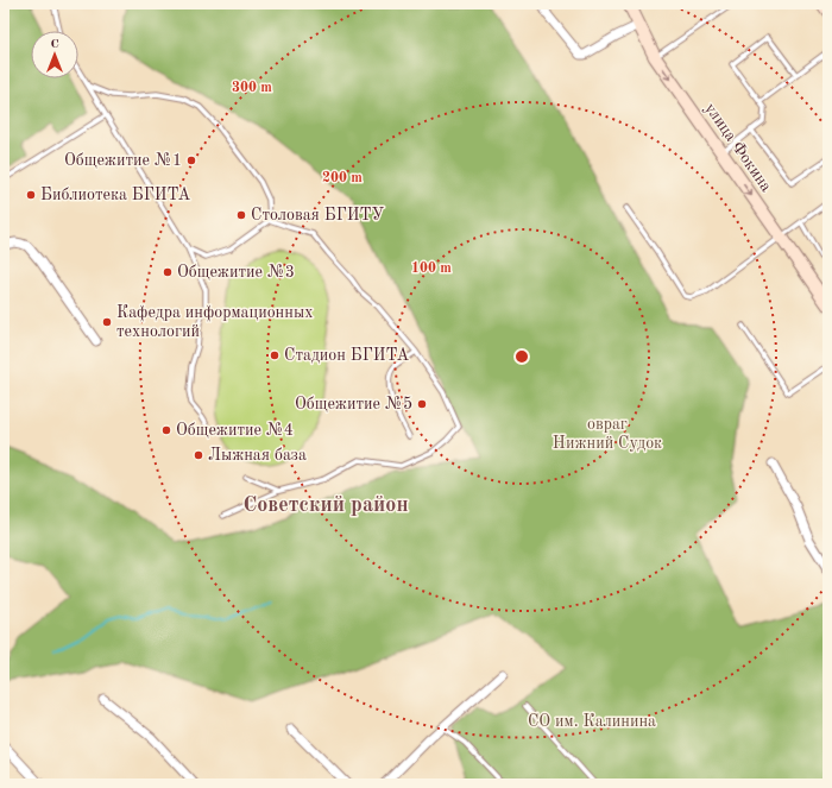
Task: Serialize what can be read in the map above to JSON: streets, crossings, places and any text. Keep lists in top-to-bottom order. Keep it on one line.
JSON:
{"streets":{"main road":["улица Фокина"]},"one_way":["улица Фокина"],"districts":["Советский район"],"parks":["овраг Нижний Судок","СО им. Калинина"],"places":["Общежитие №1","Библиотека БГИТА","Столовая БГИТУ","Общежитие №3","Кафедра информационных технологий","Стадион БГИТА","Общежитие №5","Общежитие №4","Лыжная база"],"north":"top","rings":["300 m","200 m","100 m"]}
